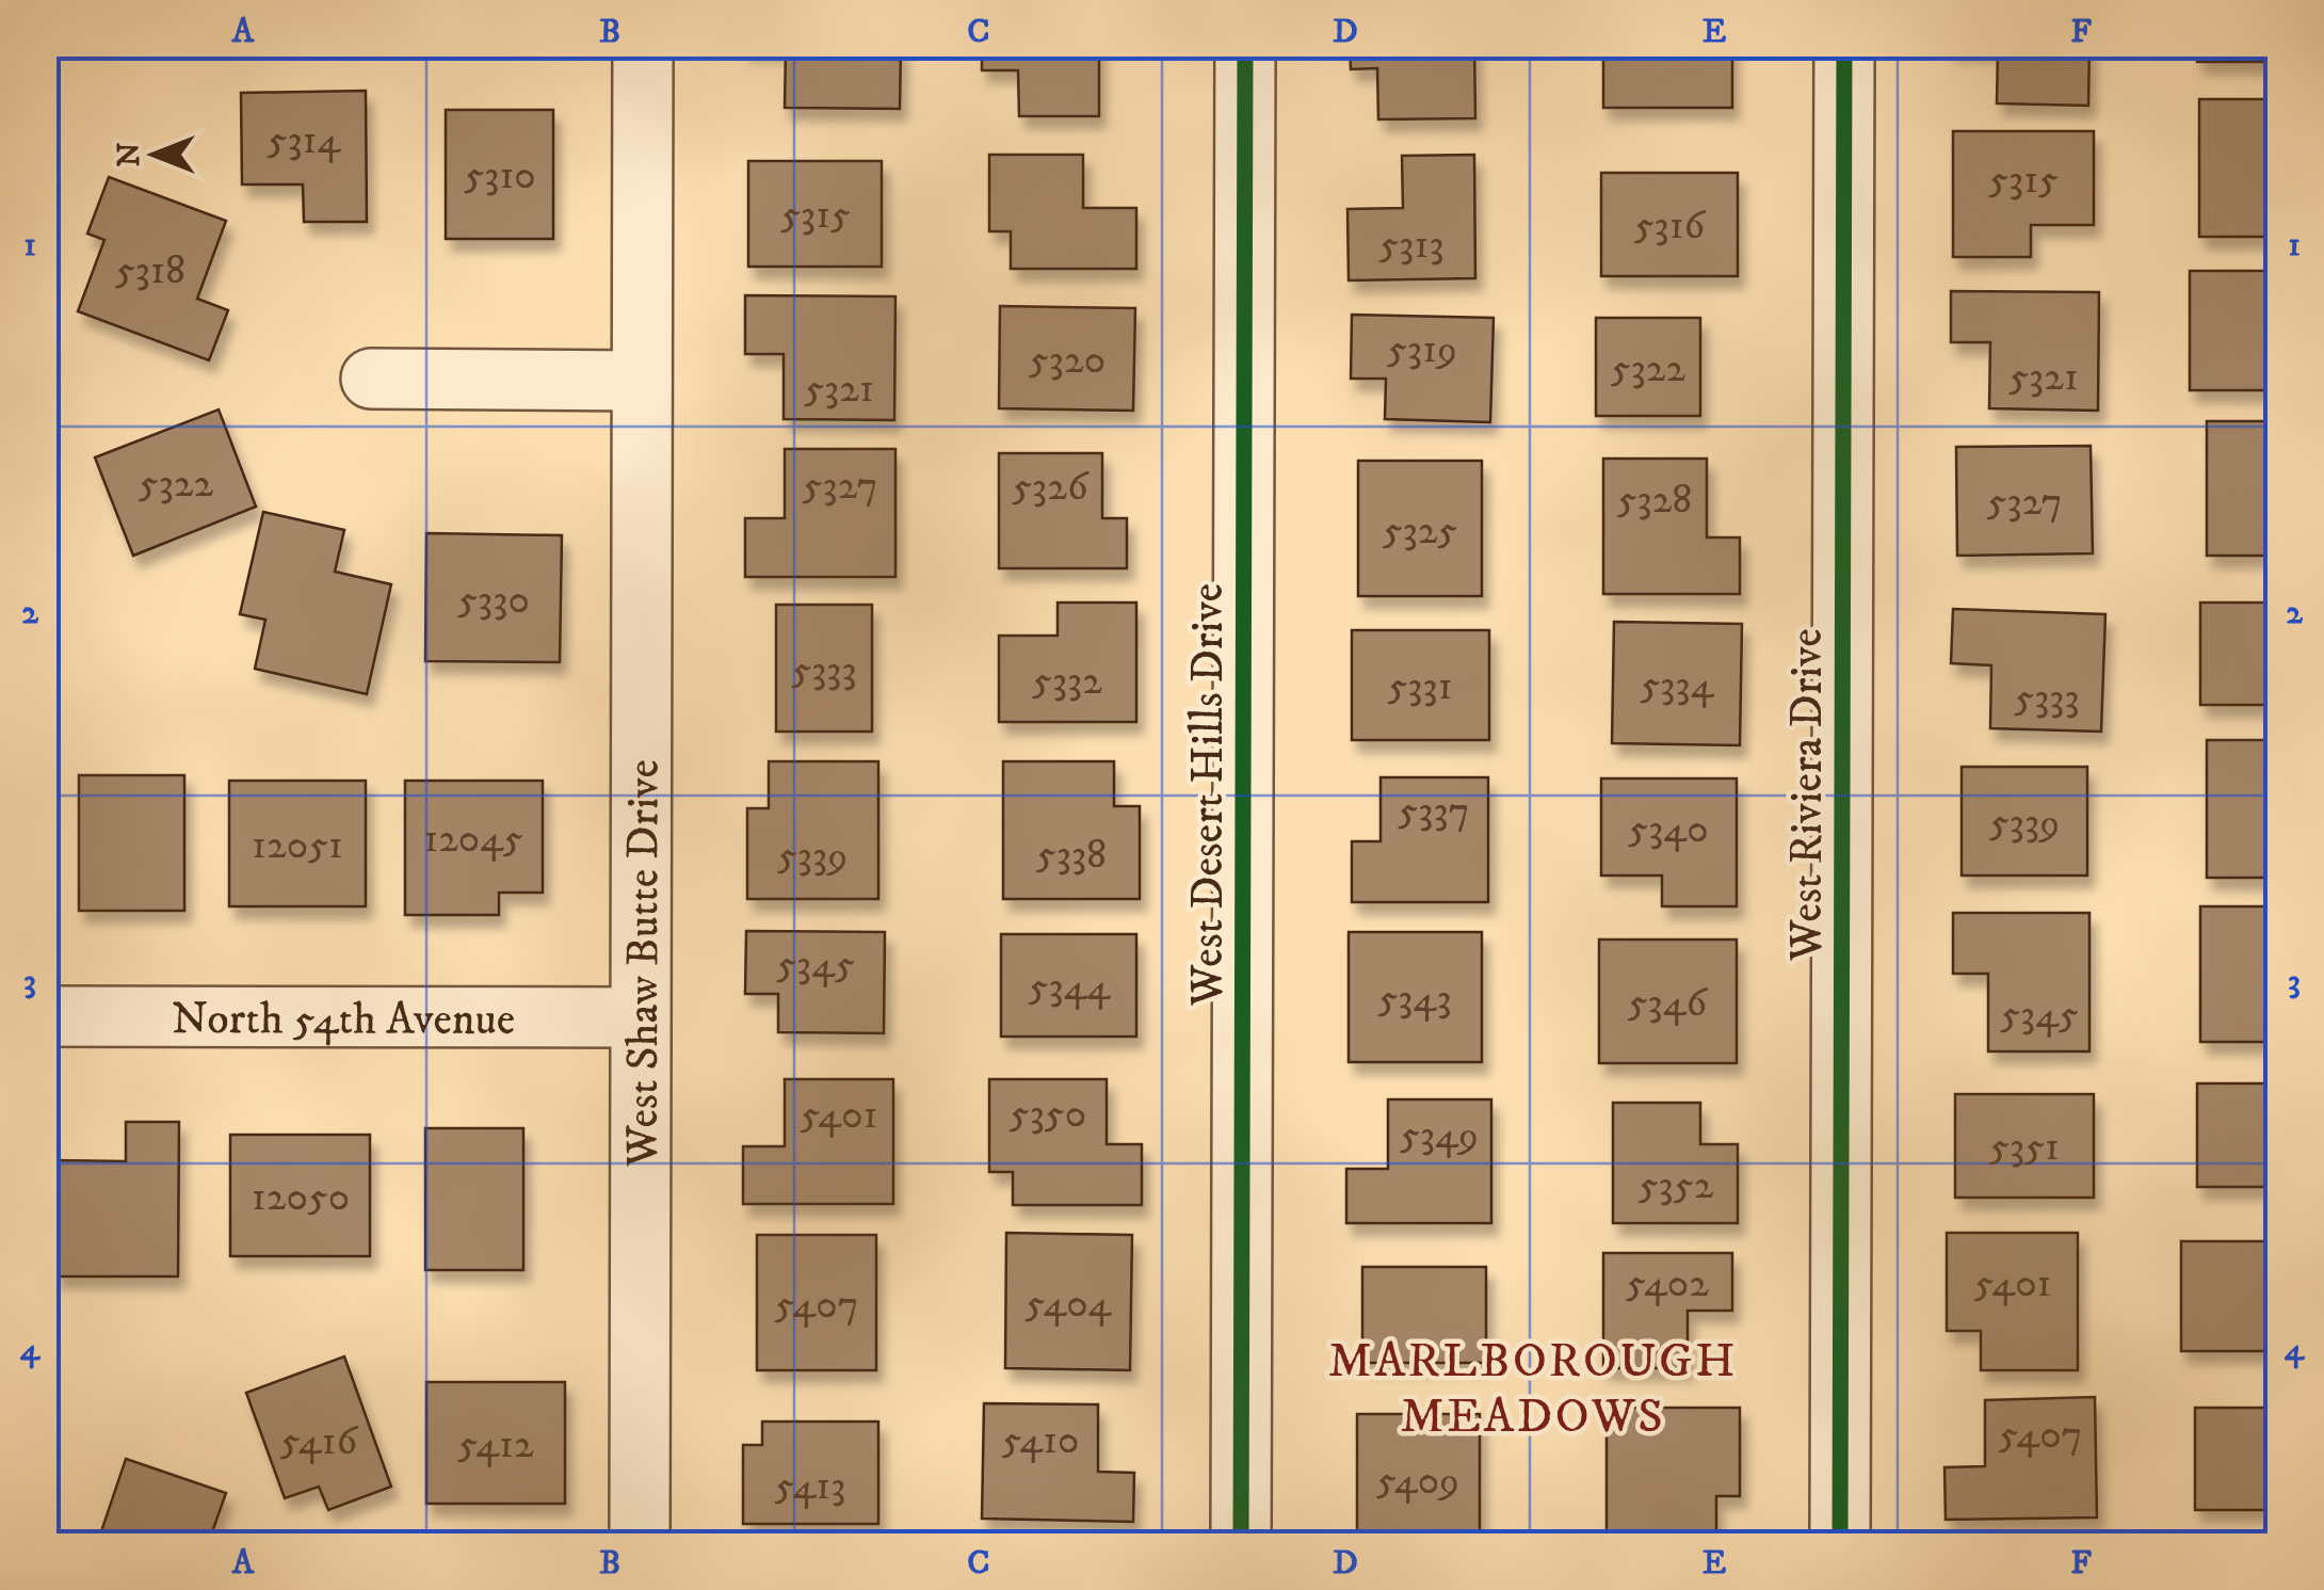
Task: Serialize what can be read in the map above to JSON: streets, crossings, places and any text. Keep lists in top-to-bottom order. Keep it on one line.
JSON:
{"streets":{"street":["West Desert Hills Drive","West Riviera Drive","West Shaw Butte Drive","North 54th Avenue"]},"crossings":[["West Shaw Butte Drive","North 54th Avenue"]],"districts":["MARLBOROUGH MEADOWS"],"house_numbers":["5314","5310","5315","5315","5316","5313","5318","5319","5320","5322","5321","5321","5322","5327","5326","5328","5327","5325","5330","5333","5332","5334","5331","5333","5337","5339","5340","12045","12051","5338","5339","5345","5344","5343","5346","5345","5350","5401","5349","5351","5352","12050","5402","5401","5404","5407","5407","5410","5416","5412","5409","5413"],"north":"left","grid":{"columns":["A","B","C","D","E","F"],"rows":["1","2","3","4"]}}
